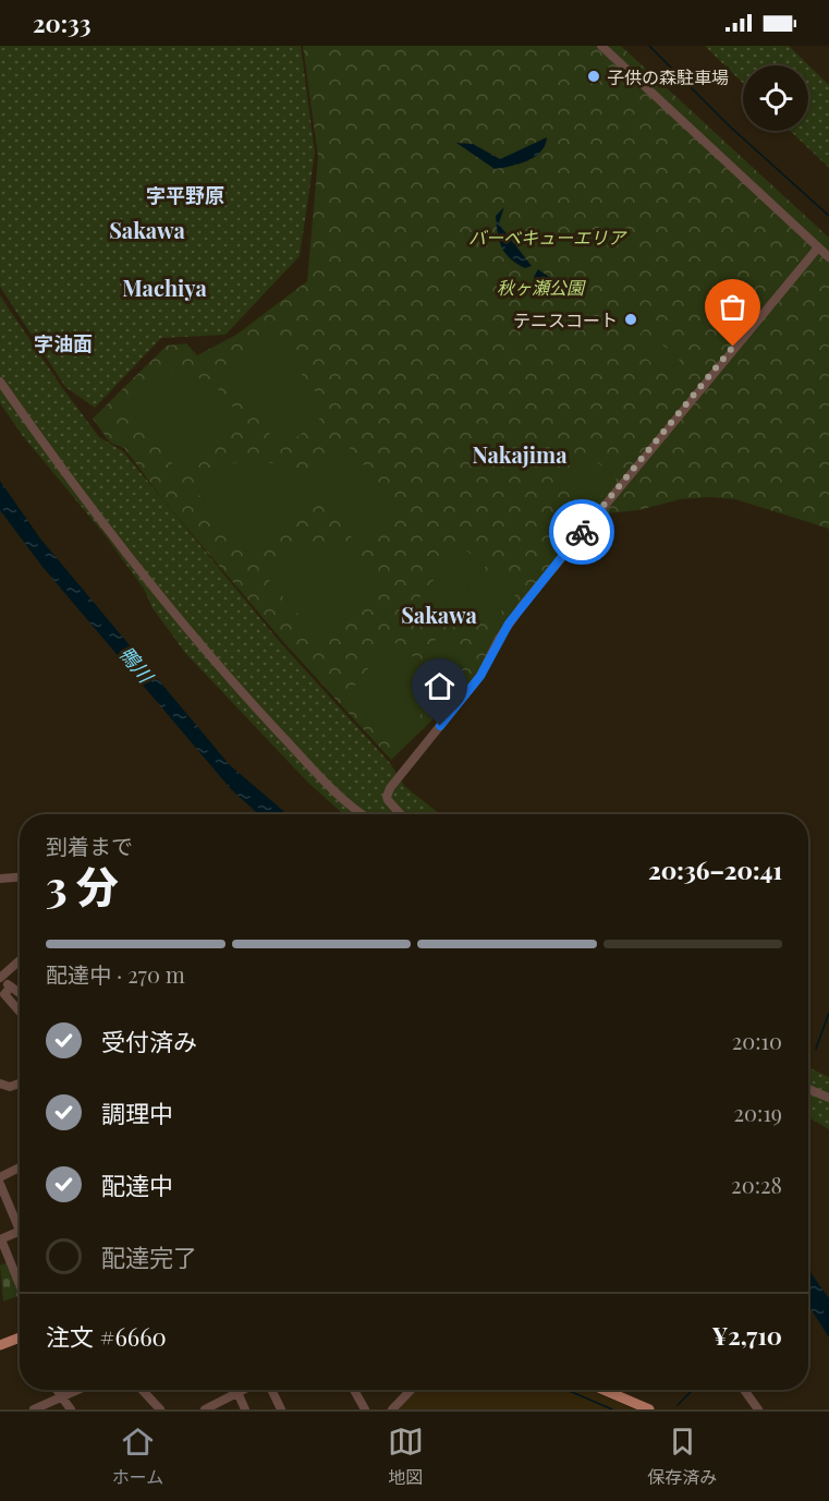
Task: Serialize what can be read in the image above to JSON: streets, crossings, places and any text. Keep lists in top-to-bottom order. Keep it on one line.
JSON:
{"districts":["字平野原","Sakawa","Machiya","字油面","Nakajima","Sakawa"],"water":["鴨川"],"parks":["バーベキューエリア","秋ヶ瀬公園"],"places":["子供の森駐車場","テニスコート"],"page":{"status":"20:33","heading":["3 分","到着まで","20:36–20:41"],"panel":["注文 #6660","¥2,710"],"bar":"配達中 · 270 m","list":[["受付済み","20:10"],["調理中","20:19"],["配達中","20:28"],"配達完了"],"tabs":["ホーム","地図","保存済み"]}}
